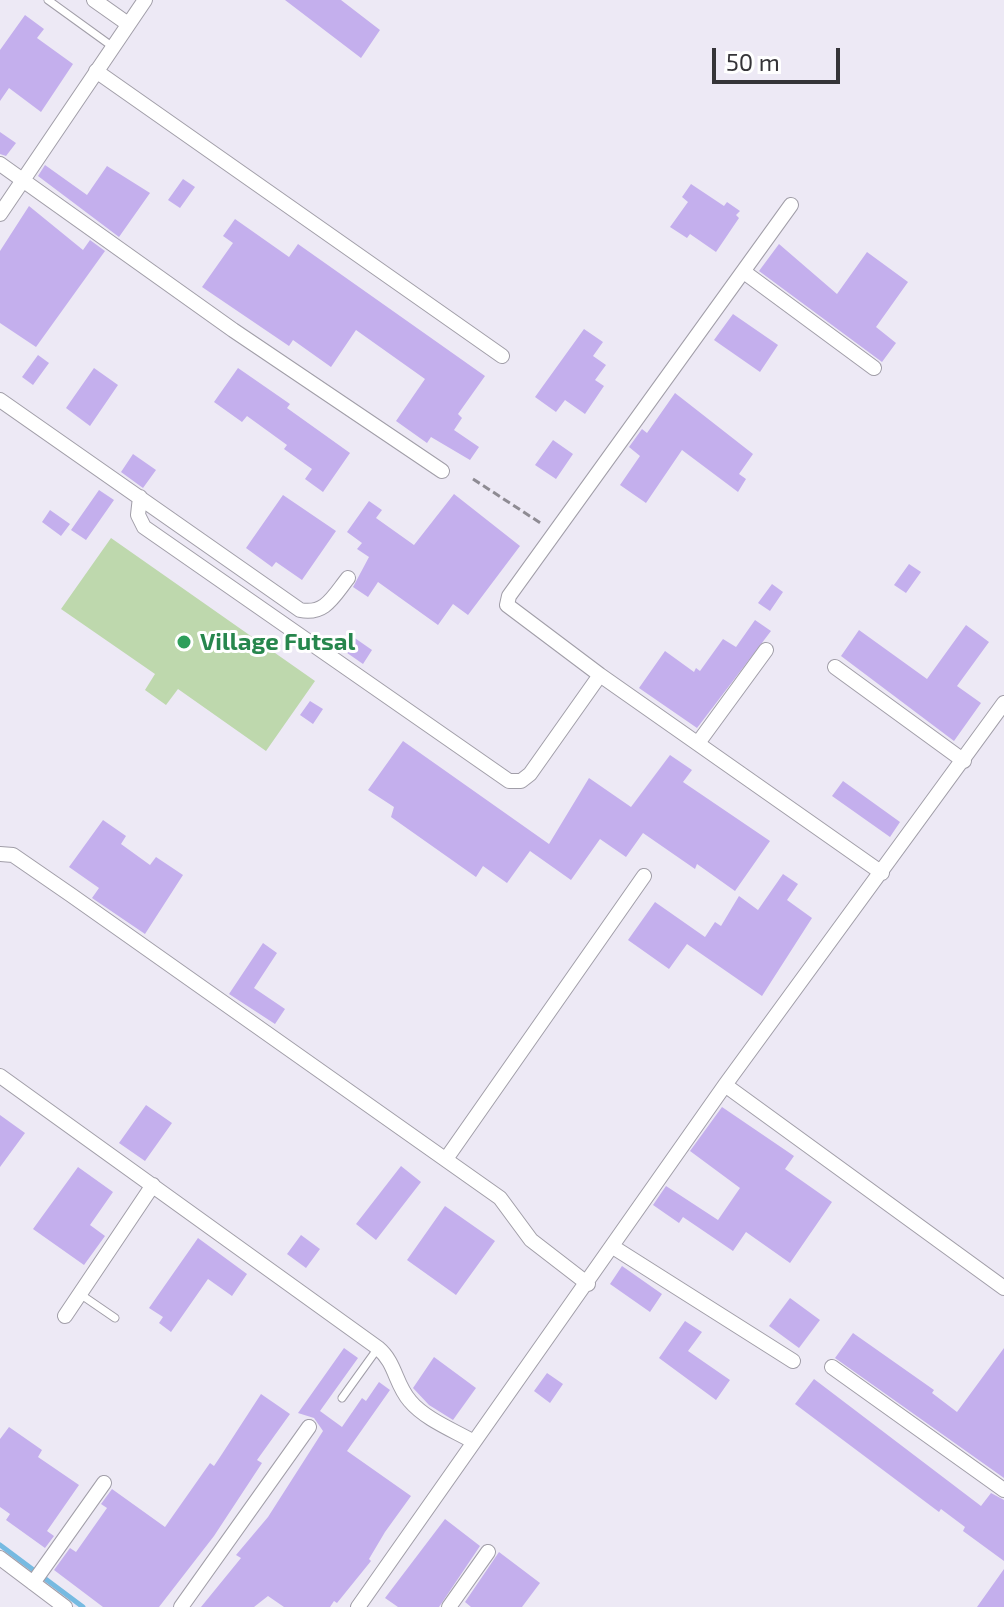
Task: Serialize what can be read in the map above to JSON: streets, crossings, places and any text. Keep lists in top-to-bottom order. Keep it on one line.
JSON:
{"places":["Village Futsal"],"scale_bar":"50 m"}
